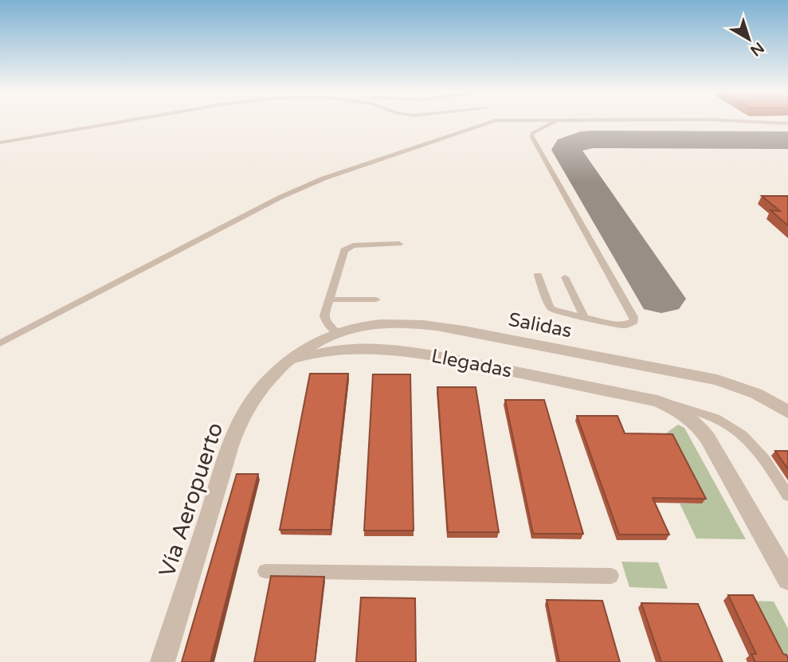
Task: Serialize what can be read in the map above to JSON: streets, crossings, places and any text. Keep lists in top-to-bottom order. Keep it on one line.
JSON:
{"streets":{"street":["Salidas","Llegadas","Vía Aeropuerto"]},"crossings":[["Salidas","Llegadas"],["Salidas","Vía Aeropuerto"],["Llegadas","Vía Aeropuerto"]],"north":"bottom right"}
